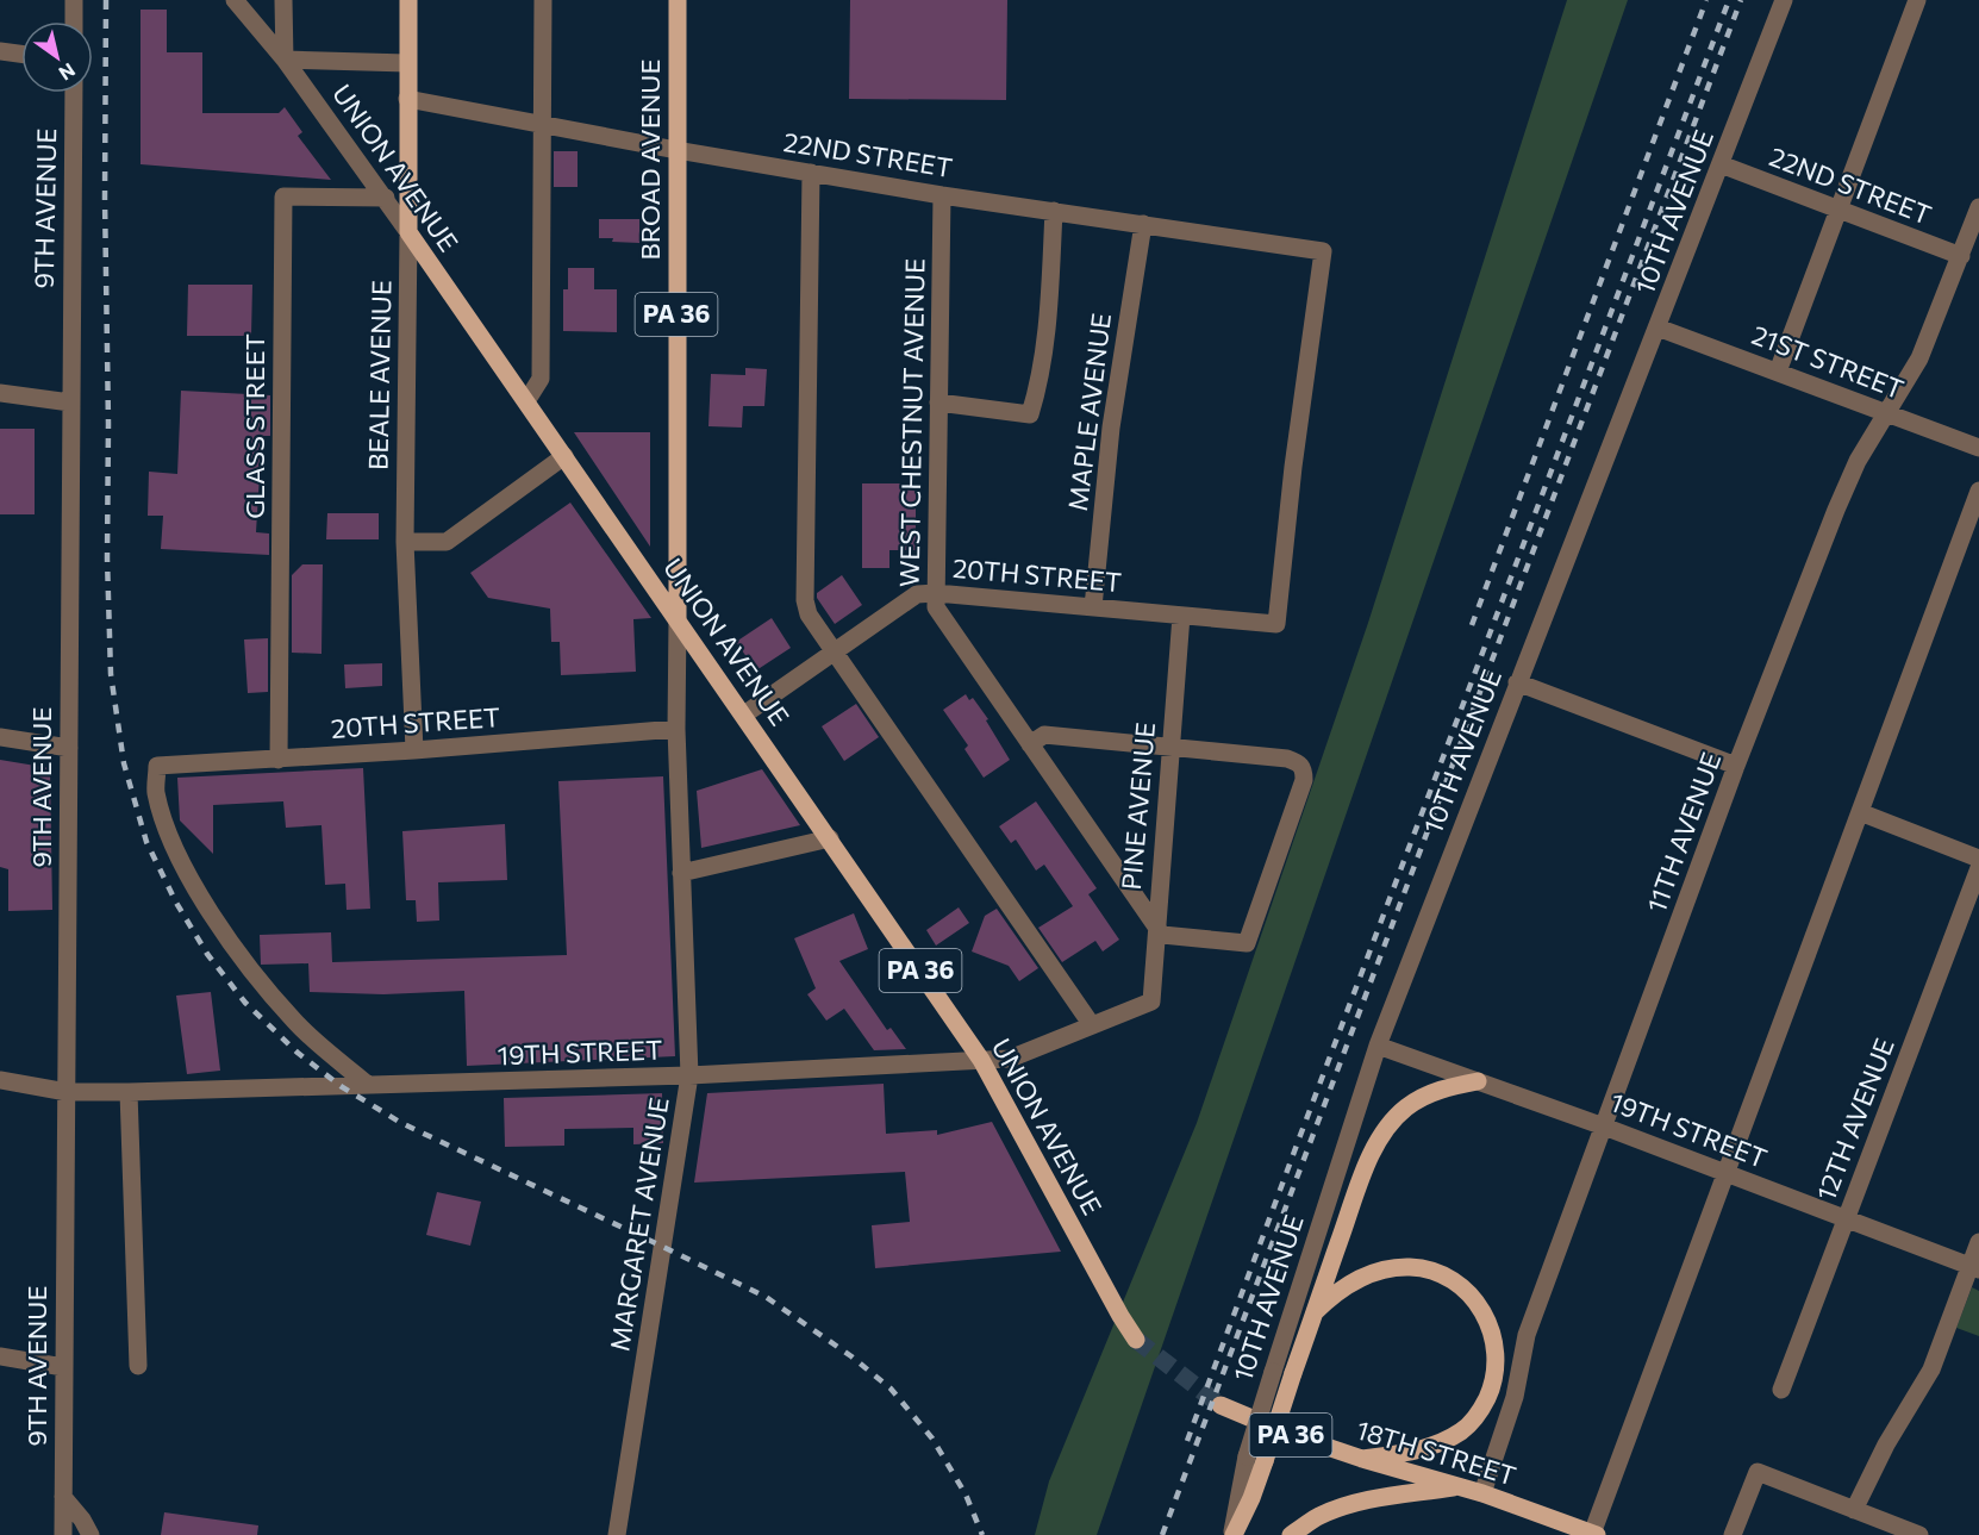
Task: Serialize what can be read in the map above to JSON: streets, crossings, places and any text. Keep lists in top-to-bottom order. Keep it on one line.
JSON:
{"streets":{"main road":["BROAD AVENUE","UNION AVENUE","PA 36","BEALE AVENUE","18TH STREET"],"street":["22ND STREET","9TH AVENUE","10TH AVENUE","21ST STREET","MAPLE AVENUE","WEST CHESTNUT AVENUE","GLASS STREET","20TH STREET","PINE AVENUE","11TH AVENUE","19TH STREET","12TH AVENUE","MARGARET AVENUE"]},"crossings":[["22ND STREET","BROAD AVENUE"],["22ND STREET","10TH AVENUE"],["22ND STREET","BEALE AVENUE"],["22ND STREET","MAPLE AVENUE"],["22ND STREET","WEST CHESTNUT AVENUE"],["22ND STREET","20TH STREET"],["22ND STREET","11TH AVENUE"],["BROAD AVENUE","UNION AVENUE"],["BROAD AVENUE","MARGARET AVENUE"],["UNION AVENUE","BEALE AVENUE"],["UNION AVENUE","GLASS STREET"],["UNION AVENUE","20TH STREET"],["UNION AVENUE","19TH STREET"],["UNION AVENUE","MARGARET AVENUE"],["9TH AVENUE","19TH STREET"],["10TH AVENUE","21ST STREET"],["10TH AVENUE","19TH STREET"],["21ST STREET","11TH AVENUE"],["BEALE AVENUE","20TH STREET"],["MAPLE AVENUE","20TH STREET"],["WEST CHESTNUT AVENUE","20TH STREET"],["WEST CHESTNUT AVENUE","PINE AVENUE"],["GLASS STREET","20TH STREET"],["20TH STREET","PINE AVENUE"],["20TH STREET","19TH STREET"],["20TH STREET","MARGARET AVENUE"],["PINE AVENUE","19TH STREET"],["11TH AVENUE","19TH STREET"],["11TH AVENUE","18TH STREET"],["19TH STREET","12TH AVENUE"],["19TH STREET","MARGARET AVENUE"]],"north":"bottom right"}
